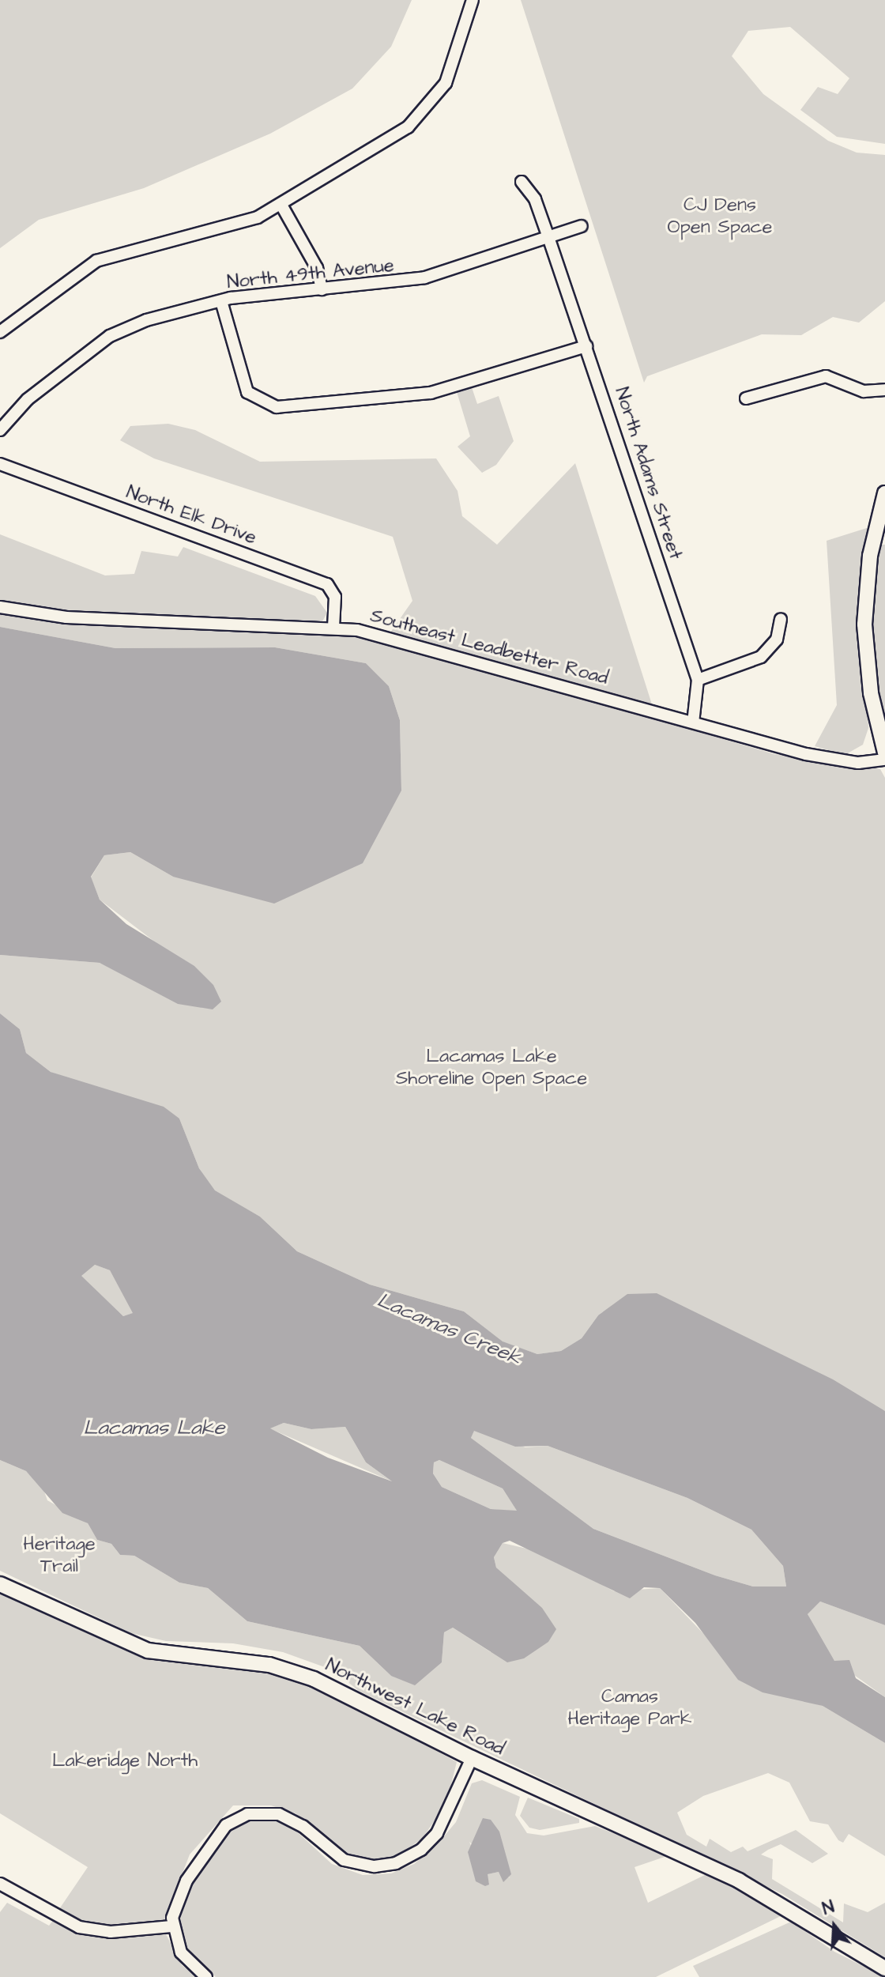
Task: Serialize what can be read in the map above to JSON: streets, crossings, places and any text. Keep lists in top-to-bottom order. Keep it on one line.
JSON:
{"streets":{"main road":["Northwest Lake Road"],"street":["North 49th Avenue","North Adams Street","North Elk Drive","Southeast Leadbetter Road"]},"crossings":[["North 49th Avenue","North Adams Street"],["North Adams Street","Southeast Leadbetter Road"],["North Elk Drive","Southeast Leadbetter Road"]],"water":["Lacamas Creek","Lacamas Lake"],"parks":["CJ Dens Open Space","Lacamas Lake Shoreline Open Space","Heritage Trail","Camas Heritage Park","Lakeridge North"],"north":"top"}
